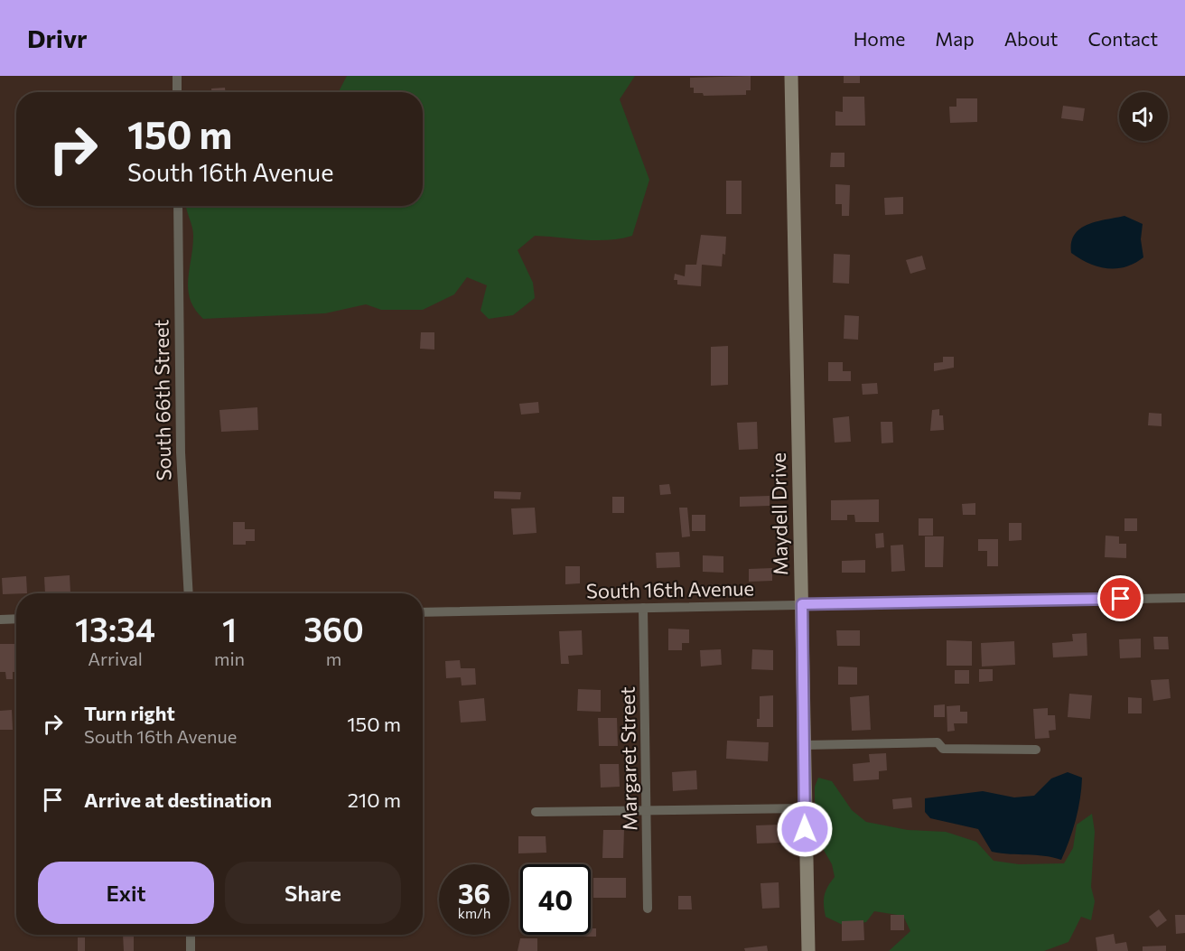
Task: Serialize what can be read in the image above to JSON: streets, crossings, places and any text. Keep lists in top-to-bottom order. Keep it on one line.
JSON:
{"streets":{"street":["South 66th Street","Maydell Drive","South 16th Avenue","Margaret Street"]},"crossings":[["Maydell Drive","South 16th Avenue"],["South 16th Avenue","Margaret Street"]],"page":{"header":"Drivr","nav":["Home","Map","About","Contact"],"turn":["150 m","South 16th Avenue"],"eta":["13:34","Arrival","1","min","360","m"],"list":[{"name":"Turn right","note":"South 16th Avenue","value":"150 m"},{"name":"Arrive at destination","value":"210 m"}],"buttons":["Exit","Share"],"speed":"36 km/h","limit":"40"}}
